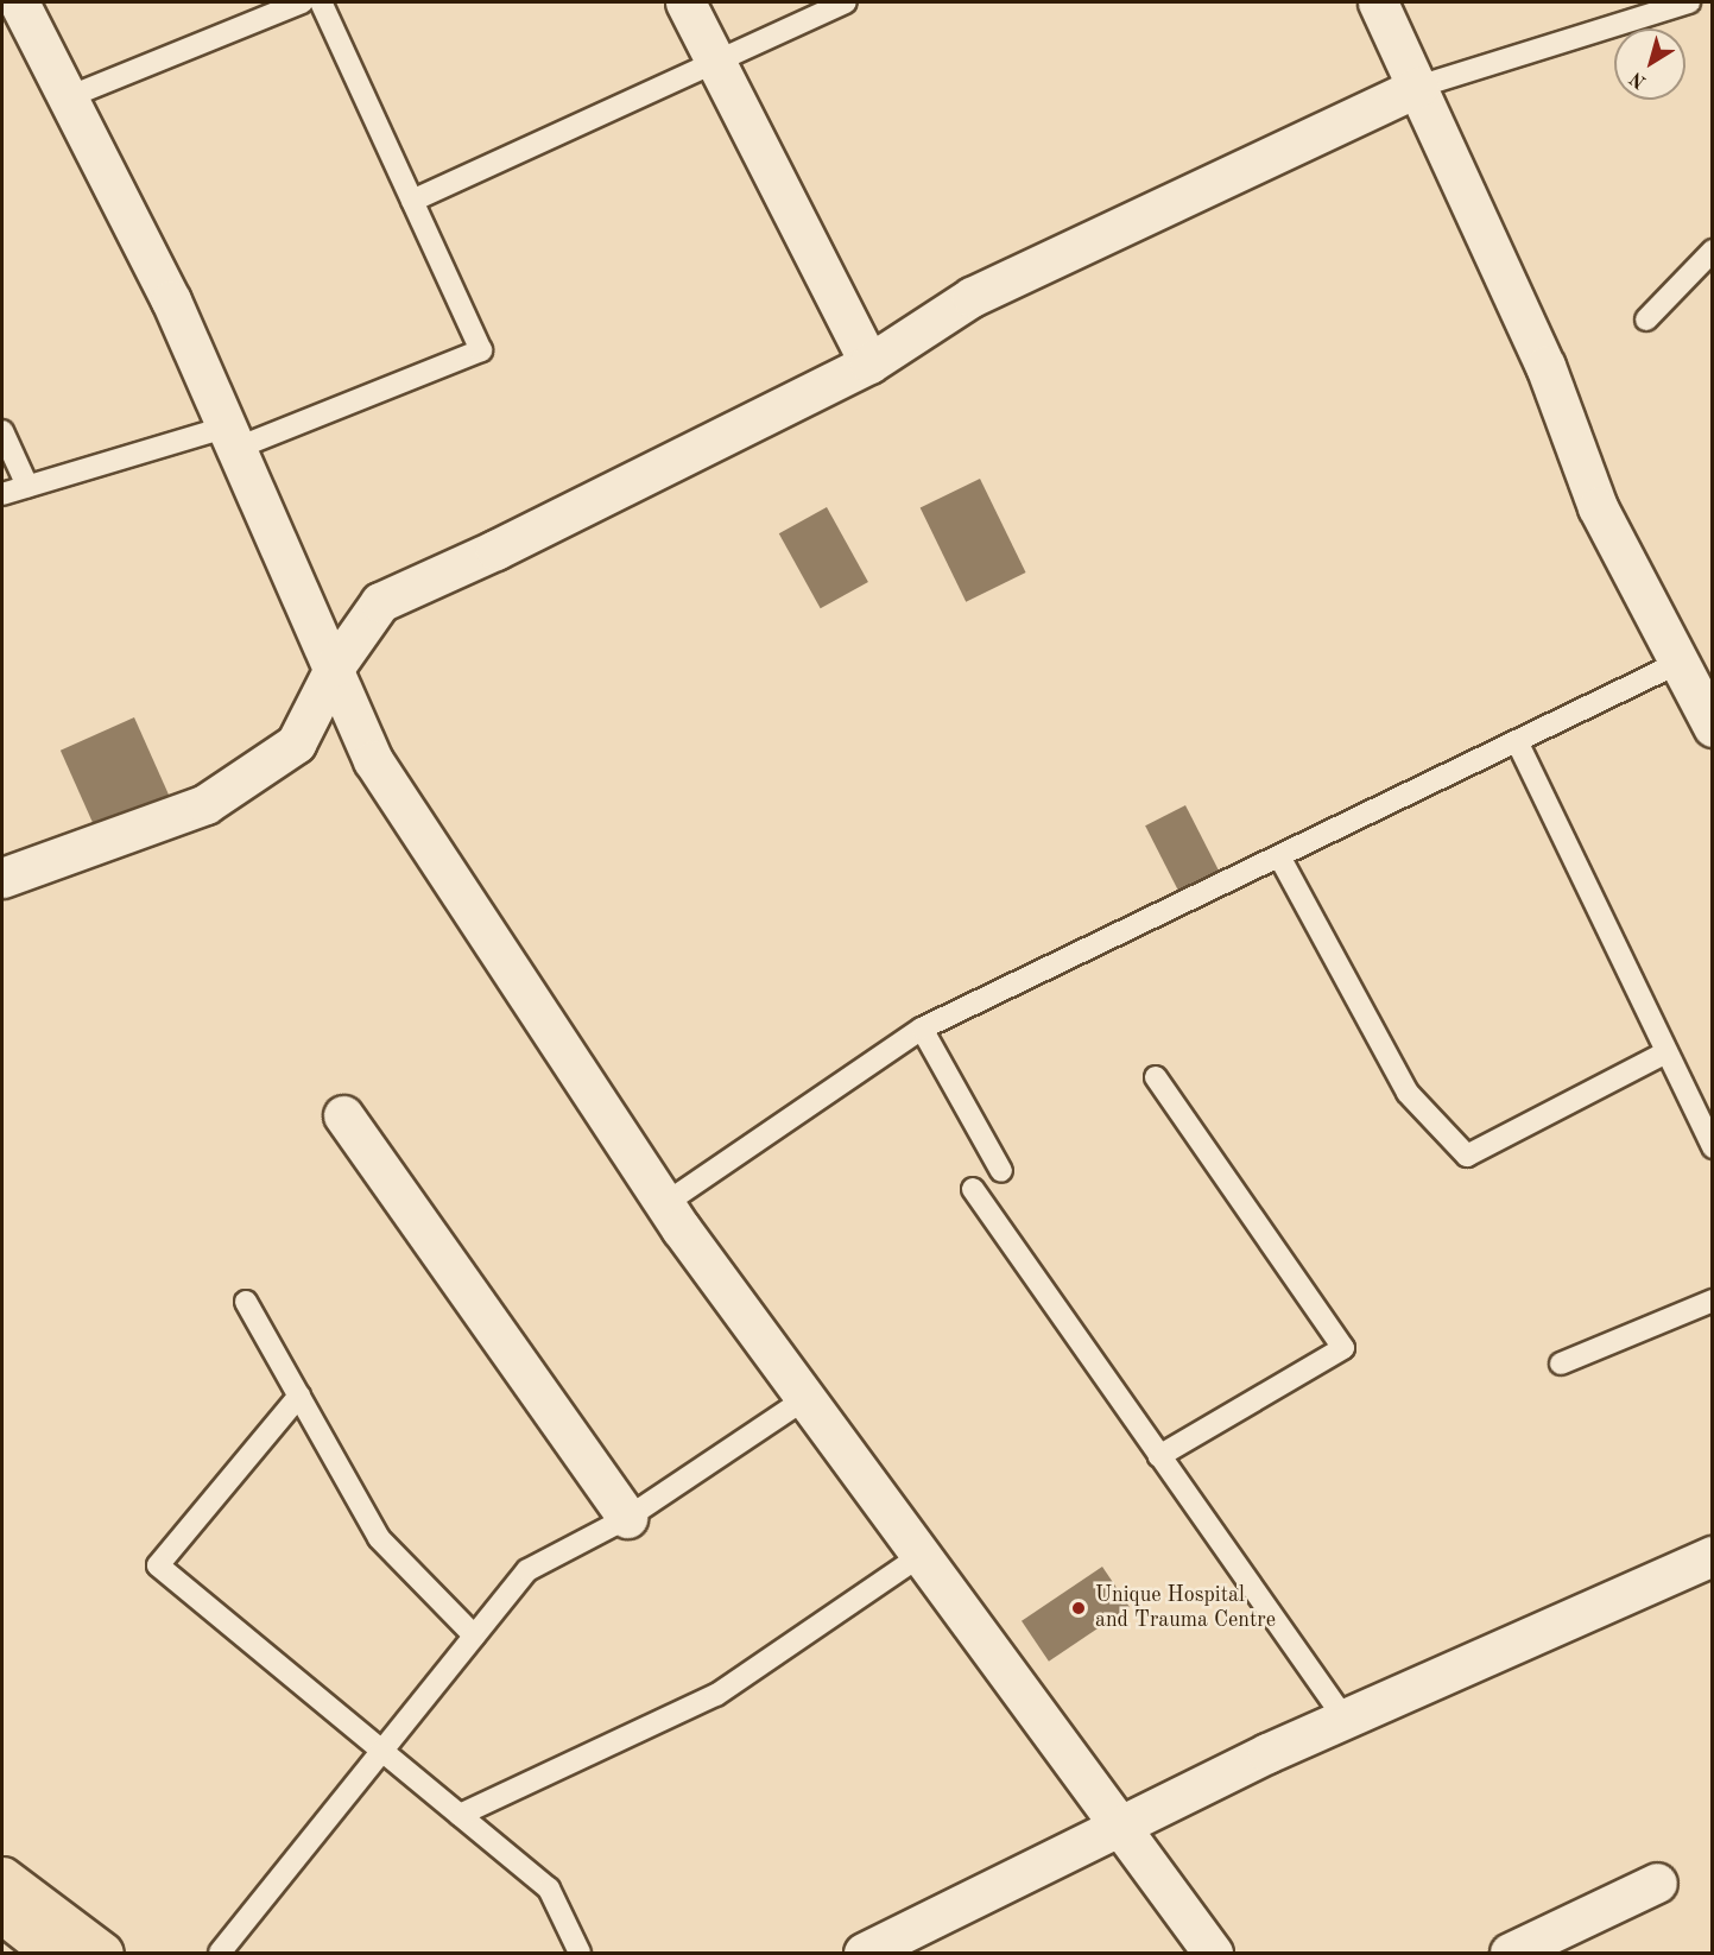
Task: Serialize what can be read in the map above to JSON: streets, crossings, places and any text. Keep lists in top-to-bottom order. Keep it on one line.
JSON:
{"places":["Unique Hospital and Trauma Centre"],"north":"bottom left"}
